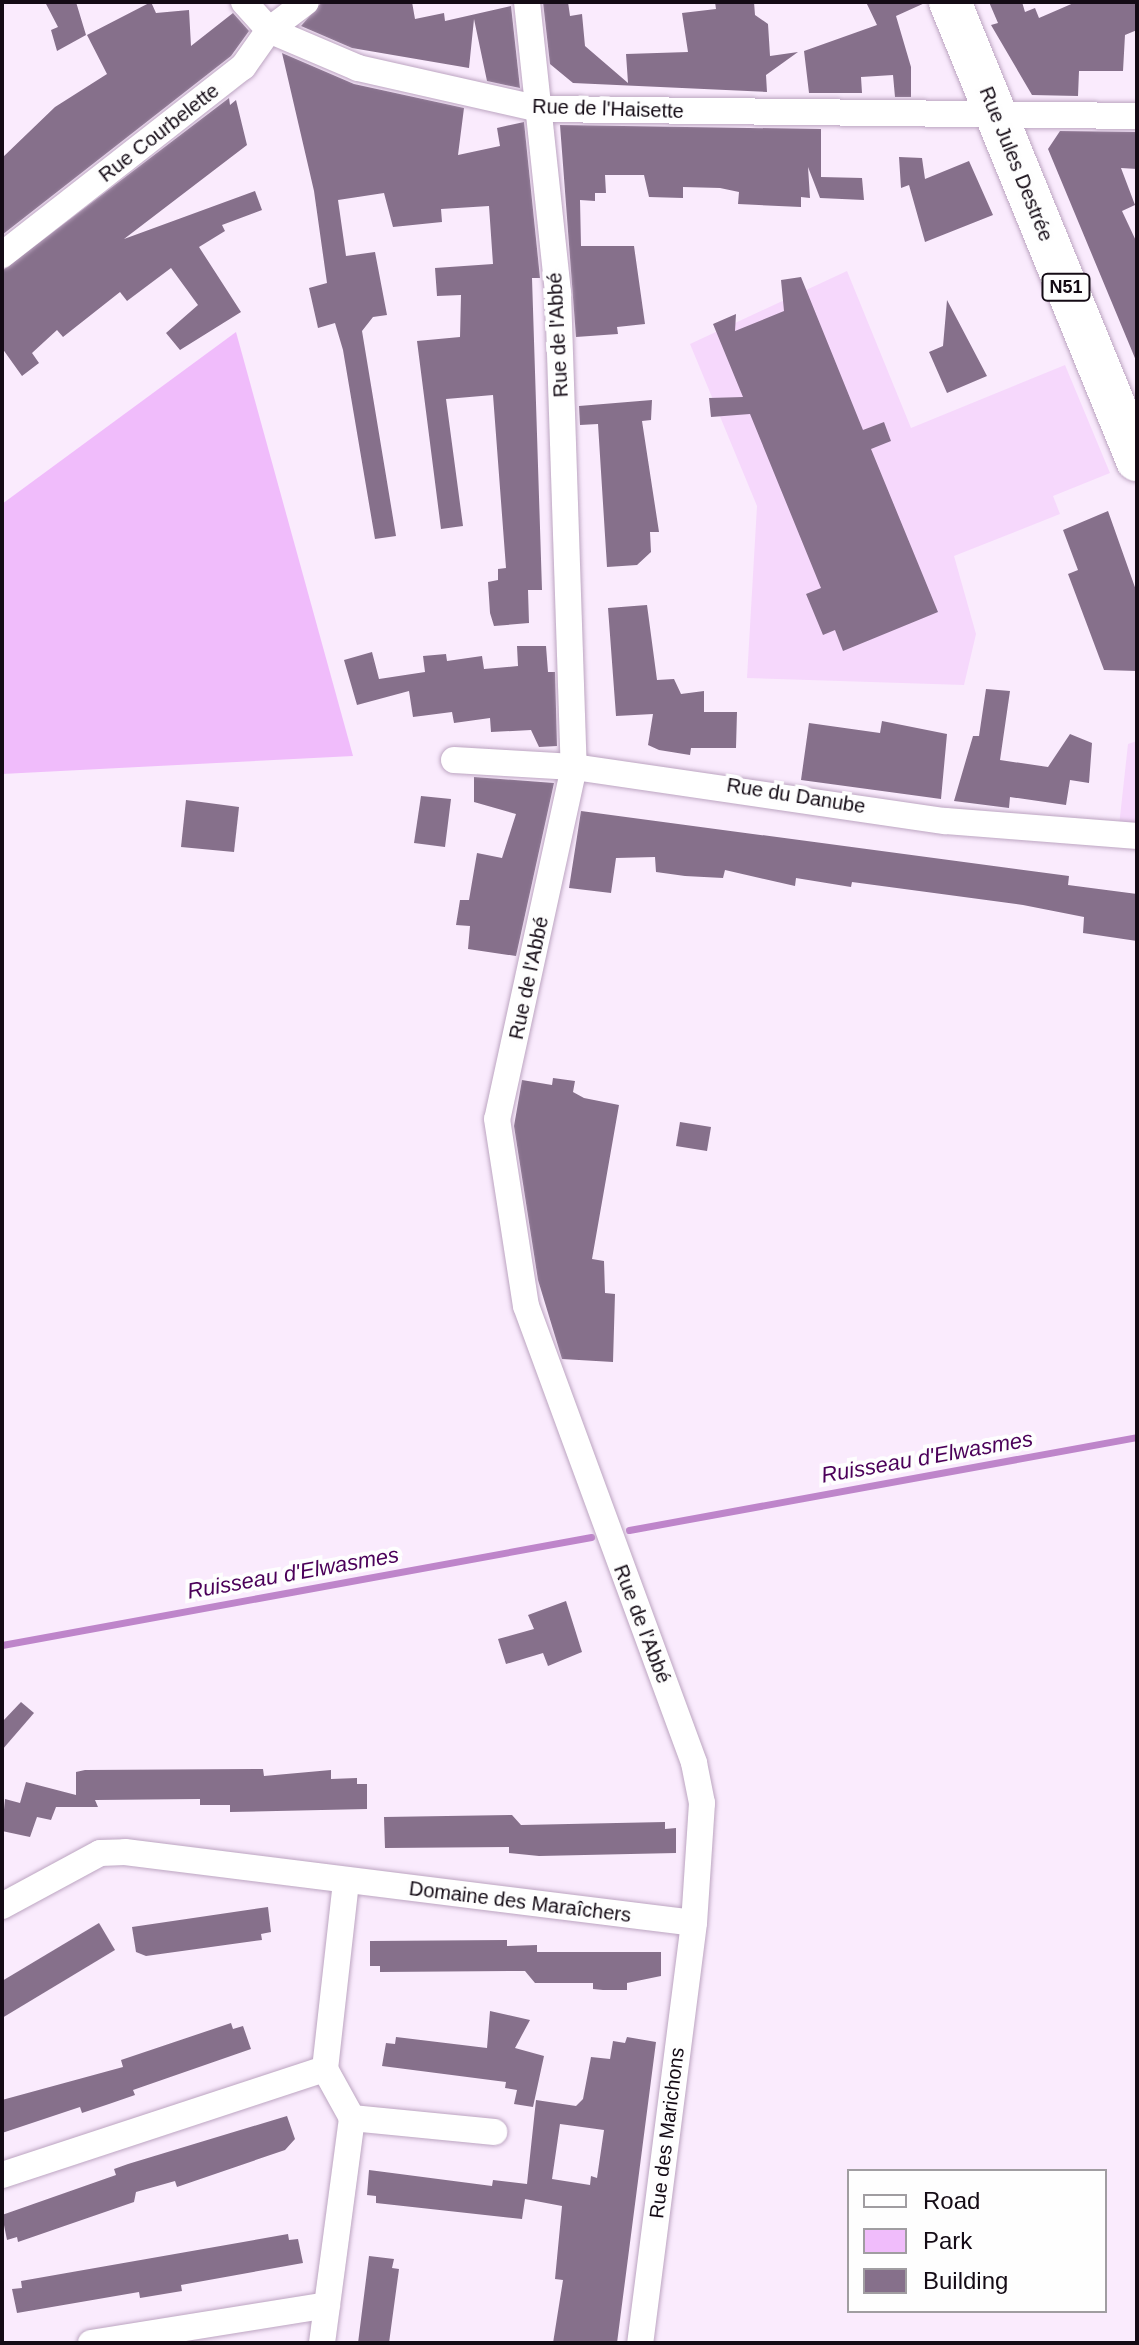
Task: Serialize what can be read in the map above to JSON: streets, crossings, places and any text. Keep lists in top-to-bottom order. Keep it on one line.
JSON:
{"streets":{"main road":["Rue Jules Destrée","N51"],"street":["Rue de l'Haisette","Rue Courbelette","Rue de l'Abbé","Rue du Danube","Domaine des Maraîchers","Rue des Marichons"]},"crossings":[["Rue de l'Haisette","Rue Courbelette"],["Rue de l'Haisette","Rue Jules Destrée"],["Rue de l'Haisette","Rue de l'Abbé"],["Rue de l'Abbé","Rue du Danube"],["Rue de l'Abbé","Domaine des Maraîchers"],["Rue de l'Abbé","Rue des Marichons"],["Domaine des Maraîchers","Rue des Marichons"]],"water":["Ruisseau d'Elwasmes"],"legend":["Road","Park","Building"]}
